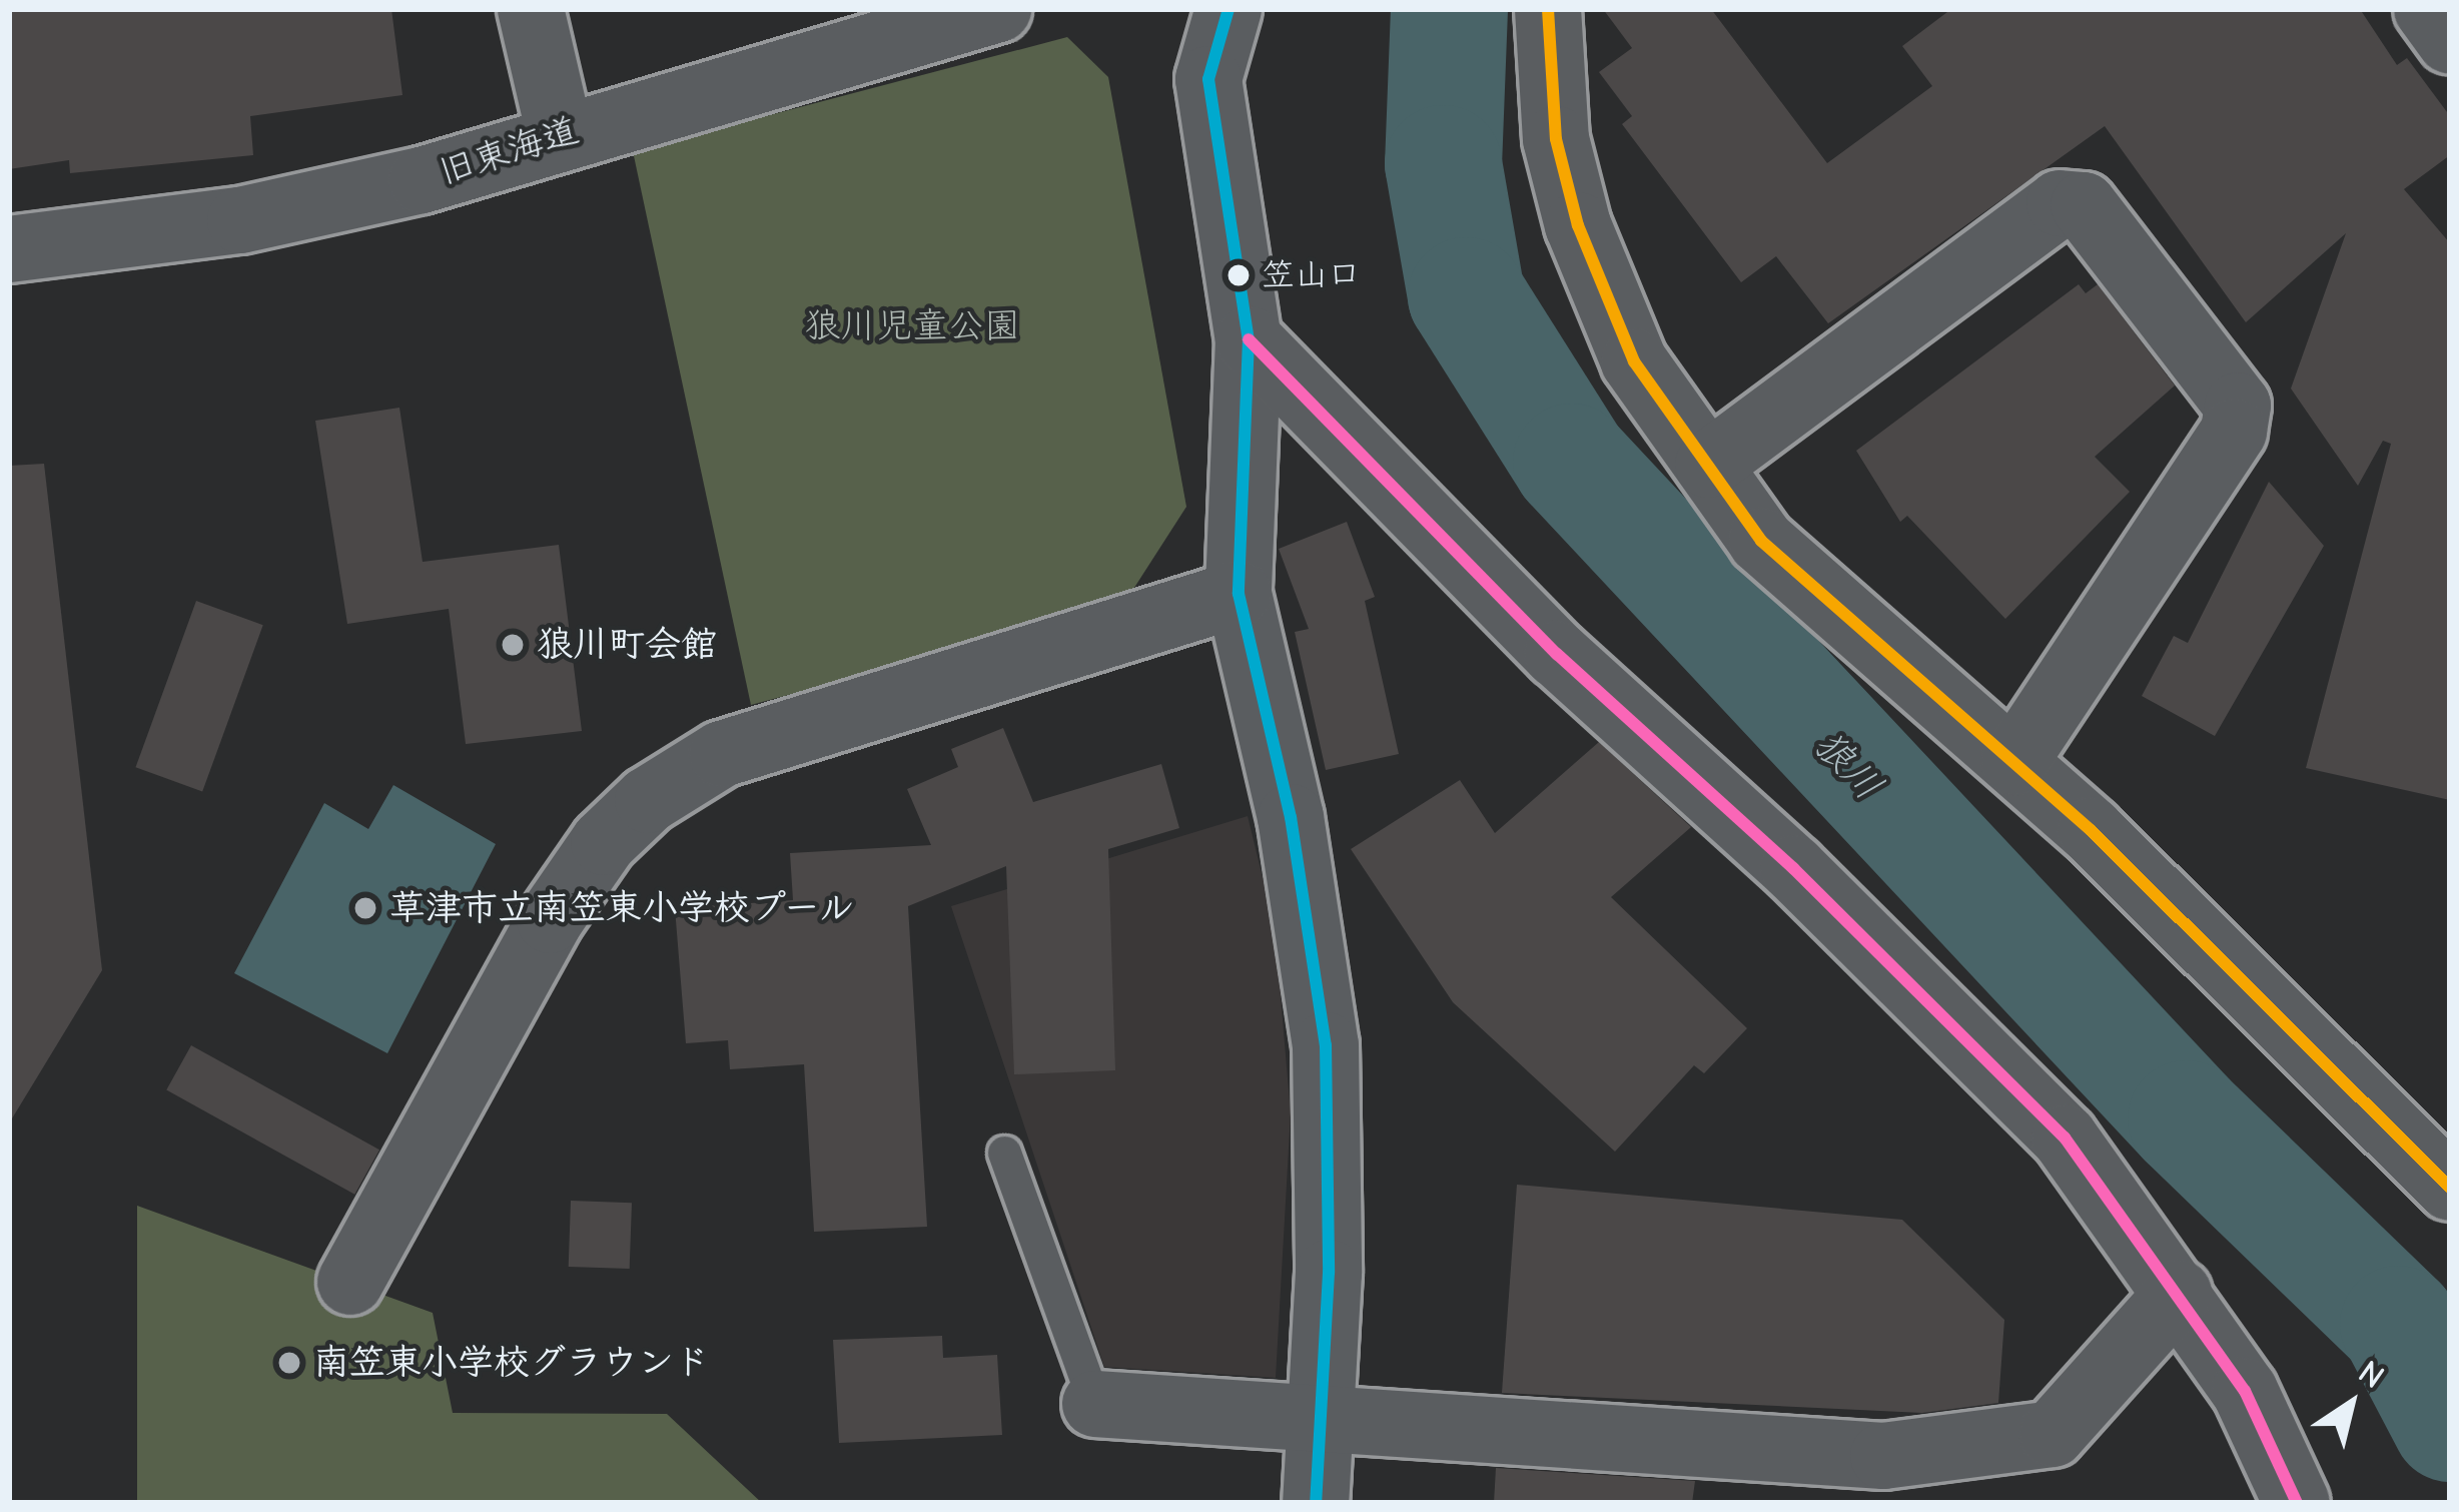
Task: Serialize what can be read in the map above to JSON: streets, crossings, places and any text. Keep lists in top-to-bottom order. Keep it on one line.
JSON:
{"streets":{"street":["旧東海道"]},"water":["狼川"],"parks":["狼川児童公園"],"places":["笠山口","狼川町会館","草津市立南笠東小学校プール","南笠東小学校グラウンド"],"north":"top right"}
